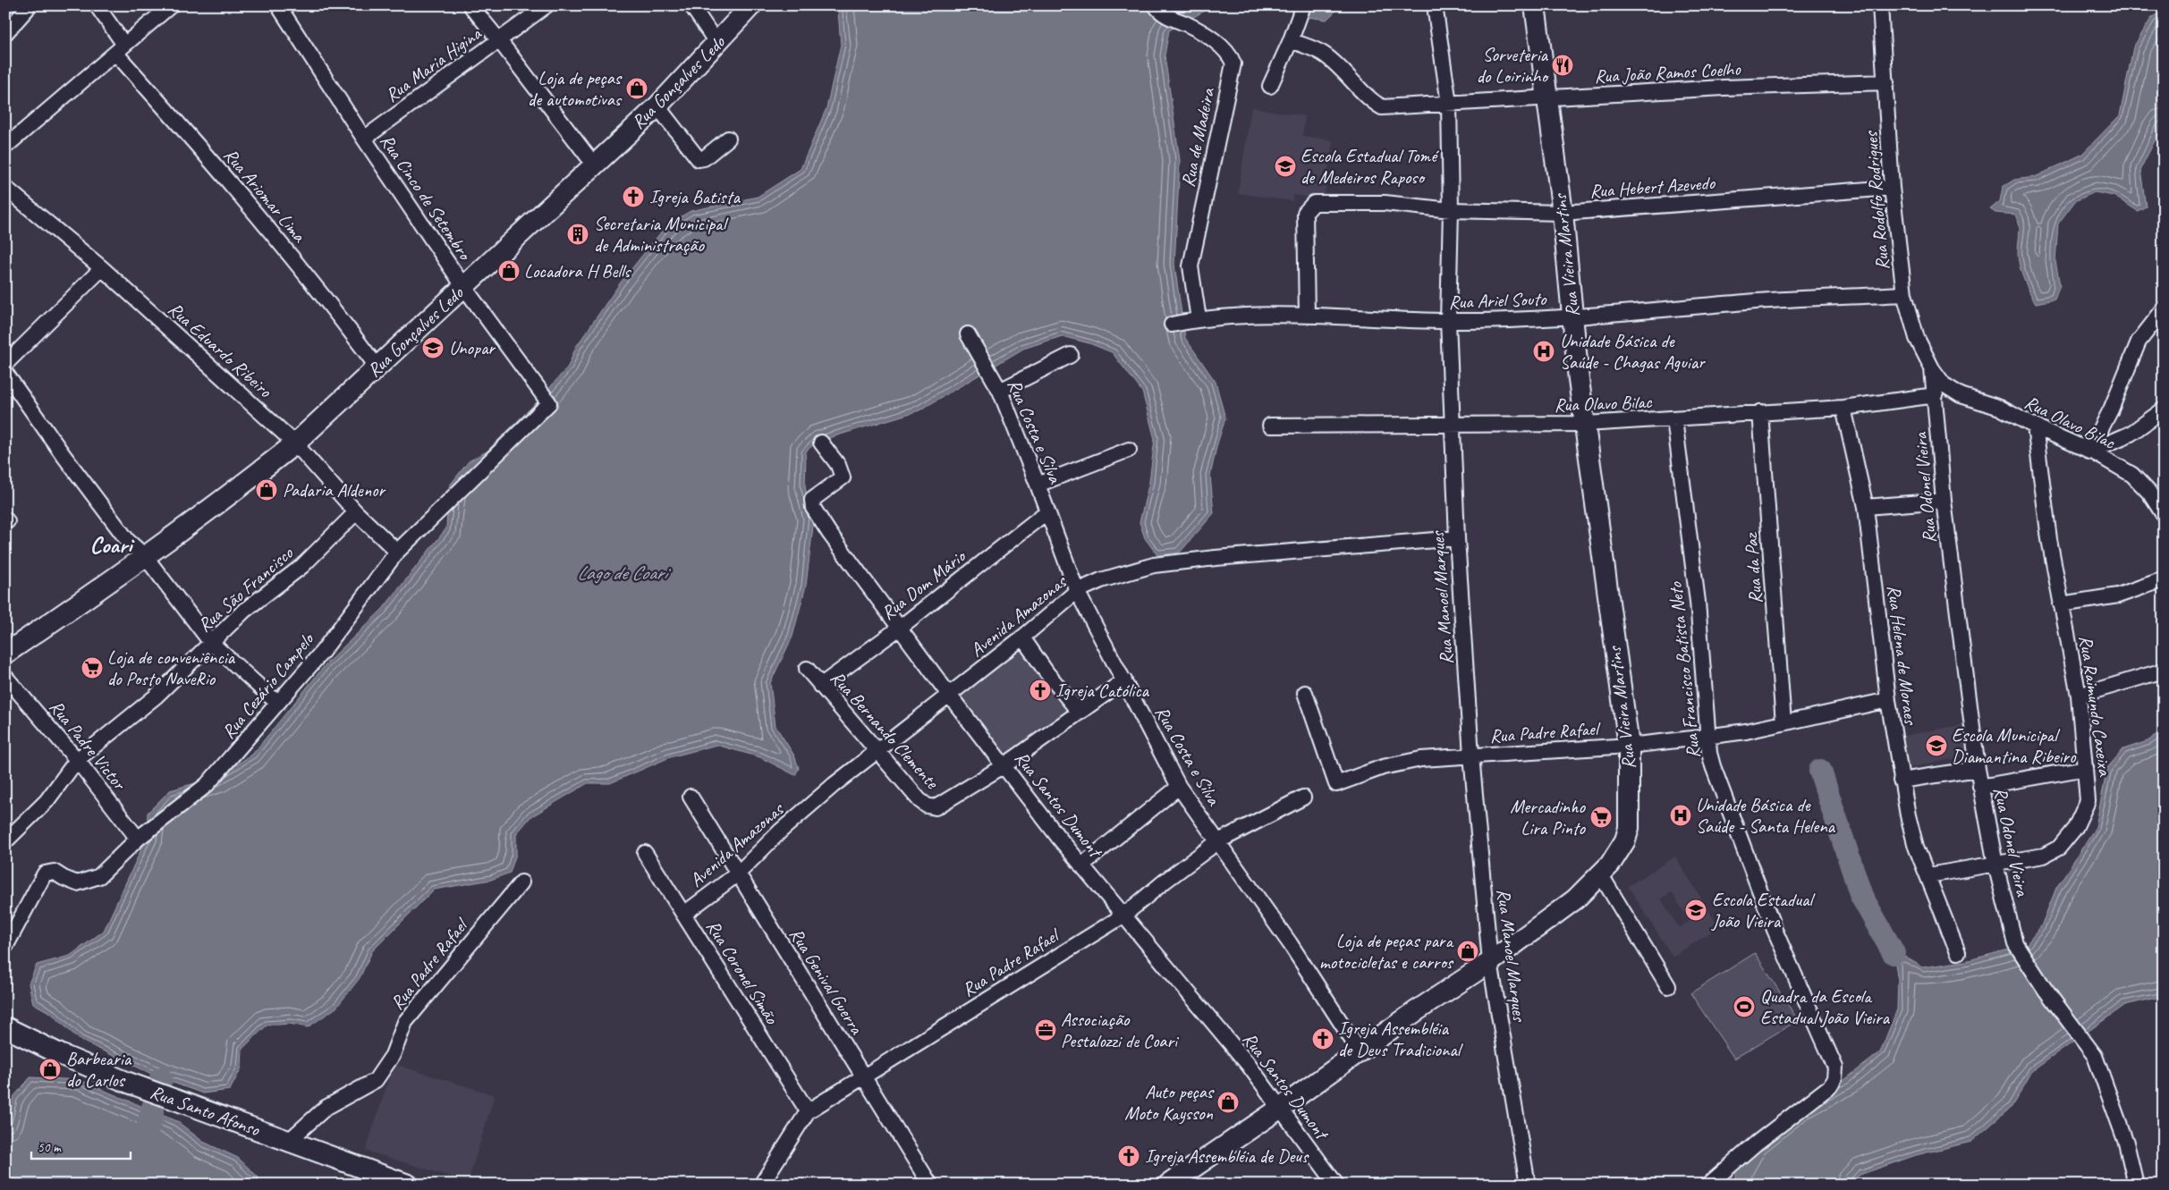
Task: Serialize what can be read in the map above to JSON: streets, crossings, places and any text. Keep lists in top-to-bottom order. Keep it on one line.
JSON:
{"streets":{"main road":["Rua Gonçalves Ledo","Rua Vieira Martins","Rua Santo Afonso"],"street":["Rua Maria Higina","Rua João Ramos Coelho","Rua de Madeira","Rua Hebert Azevedo","Rua Ariomar Lima","Rua Cinco de Setembro","Rua Rodolfo Rodrigues","Rua Ariel Souto","Rua Eduardo Ribeiro","Rua Olavo Bilac","Rua Costa e Silva","Rua Odonel Vieira","Rua da Paz","Rua Dom Mário","Rua São Francisco","Rua Manoel Marques","Avenida Amazonas","Rua Helena de Moraes","Rua Francisco Batista Neto","Rua Cezário Campelo","Rua Raimundo Caxeixa","Rua Bernando Clemente","Rua Padre Rafael","Rua Padre Victor","Rua Santos Dumont","Rua Coronel Simão","Rua Genival Guerra"]},"crossings":[["Rua Maria Higina","Rua Cinco de Setembro"],["Rua João Ramos Coelho","Rua Rodolfo Rodrigues"],["Rua João Ramos Coelho","Rua Vieira Martins"],["Rua João Ramos Coelho","Rua Manoel Marques"],["Rua Gonçalves Ledo","Rua Ariomar Lima"],["Rua Gonçalves Ledo","Rua Cinco de Setembro"],["Rua Gonçalves Ledo","Rua Eduardo Ribeiro"],["Rua de Madeira","Rua Ariel Souto"],["Rua Hebert Azevedo","Rua Rodolfo Rodrigues"],["Rua Hebert Azevedo","Rua Vieira Martins"],["Rua Hebert Azevedo","Rua Ariel Souto"],["Rua Hebert Azevedo","Rua Manoel Marques"],["Rua Cinco de Setembro","Rua Cezário Campelo"],["Rua Rodolfo Rodrigues","Rua Ariel Souto"],["Rua Rodolfo Rodrigues","Rua Olavo Bilac"],["Rua Rodolfo Rodrigues","Rua Odonel Vieira"],["Rua Vieira Martins","Rua Ariel Souto"],["Rua Vieira Martins","Rua Olavo Bilac"],["Rua Vieira Martins","Rua Costa e Silva"],["Rua Vieira Martins","Rua Manoel Marques"],["Rua Vieira Martins","Rua Padre Rafael"],["Rua Vieira Martins","Rua Santos Dumont"],["Rua Ariel Souto","Rua Manoel Marques"],["Rua Eduardo Ribeiro","Rua São Francisco"],["Rua Eduardo Ribeiro","Rua Cezário Campelo"],["Rua Olavo Bilac","Rua Odonel Vieira"],["Rua Olavo Bilac","Rua da Paz"],["Rua Olavo Bilac","Rua Manoel Marques"],["Rua Olavo Bilac","Rua Helena de Moraes"],["Rua Olavo Bilac","Rua Francisco Batista Neto"],["Rua Olavo Bilac","Rua Raimundo Caxeixa"],["Rua Costa e Silva","Rua Dom Mário"],["Rua Costa e Silva","Avenida Amazonas"],["Rua Costa e Silva","Rua Padre Rafael"],["Rua Odonel Vieira","Rua Raimundo Caxeixa"],["Rua da Paz","Rua Padre Rafael"],["Rua Dom Mário","Rua Bernando Clemente"],["Rua Dom Mário","Rua Santos Dumont"],["Rua São Francisco","Rua Padre Victor"],["Rua Manoel Marques","Avenida Amazonas"],["Rua Manoel Marques","Rua Padre Rafael"],["Avenida Amazonas","Rua Bernando Clemente"],["Avenida Amazonas","Rua Santos Dumont"],["Avenida Amazonas","Rua Coronel Simão"],["Avenida Amazonas","Rua Genival Guerra"],["Rua Helena de Moraes","Rua Raimundo Caxeixa"],["Rua Helena de Moraes","Rua Padre Rafael"],["Rua Francisco Batista Neto","Rua Padre Rafael"],["Rua Cezário Campelo","Rua Padre Victor"],["Rua Bernando Clemente","Rua Santos Dumont"],["Rua Padre Rafael","Rua Santos Dumont"],["Rua Padre Rafael","Rua Coronel Simão"],["Rua Padre Rafael","Rua Genival Guerra"],["Rua Padre Rafael","Rua Santo Afonso"]],"districts":["Coari"],"water":["Lago de Coari"],"places":{"restaurant":["Sorveteria do Loirinho"],"shop":["Loja de peças de automotivas","Locadora H Bells","Padaria Aldenor","Loja de peças para motocicletas e carros","Barbearia do Carlos","Auto peças Moto Kaysson"],"school or university":["Escola Estadual Tomé de Medeiros Raposo","Unopar","Escola Municipal Diamantina Ribeiro","Escola Estadual João Vieira"],"church":["Igreja Batista","Igreja Católica","Igreja Assembléia de Deus Tradicional","Igreja Assembléia de Deus"],"building":["Secretaria Municipal de Administração"],"hospital":["Unidade Básica de Saúde - Chagas Aguiar","Unidade Básica de Saúde - Santa Helena"],"supermarket":["Loja de conveniência do Posto NaveRio","Mercadinho Lira Pinto"],"sports":["Quadra da Escola Estadual João Vieira"],"office":["Associação Pestalozzi de Coari"]},"scale_bar":"50 m"}
